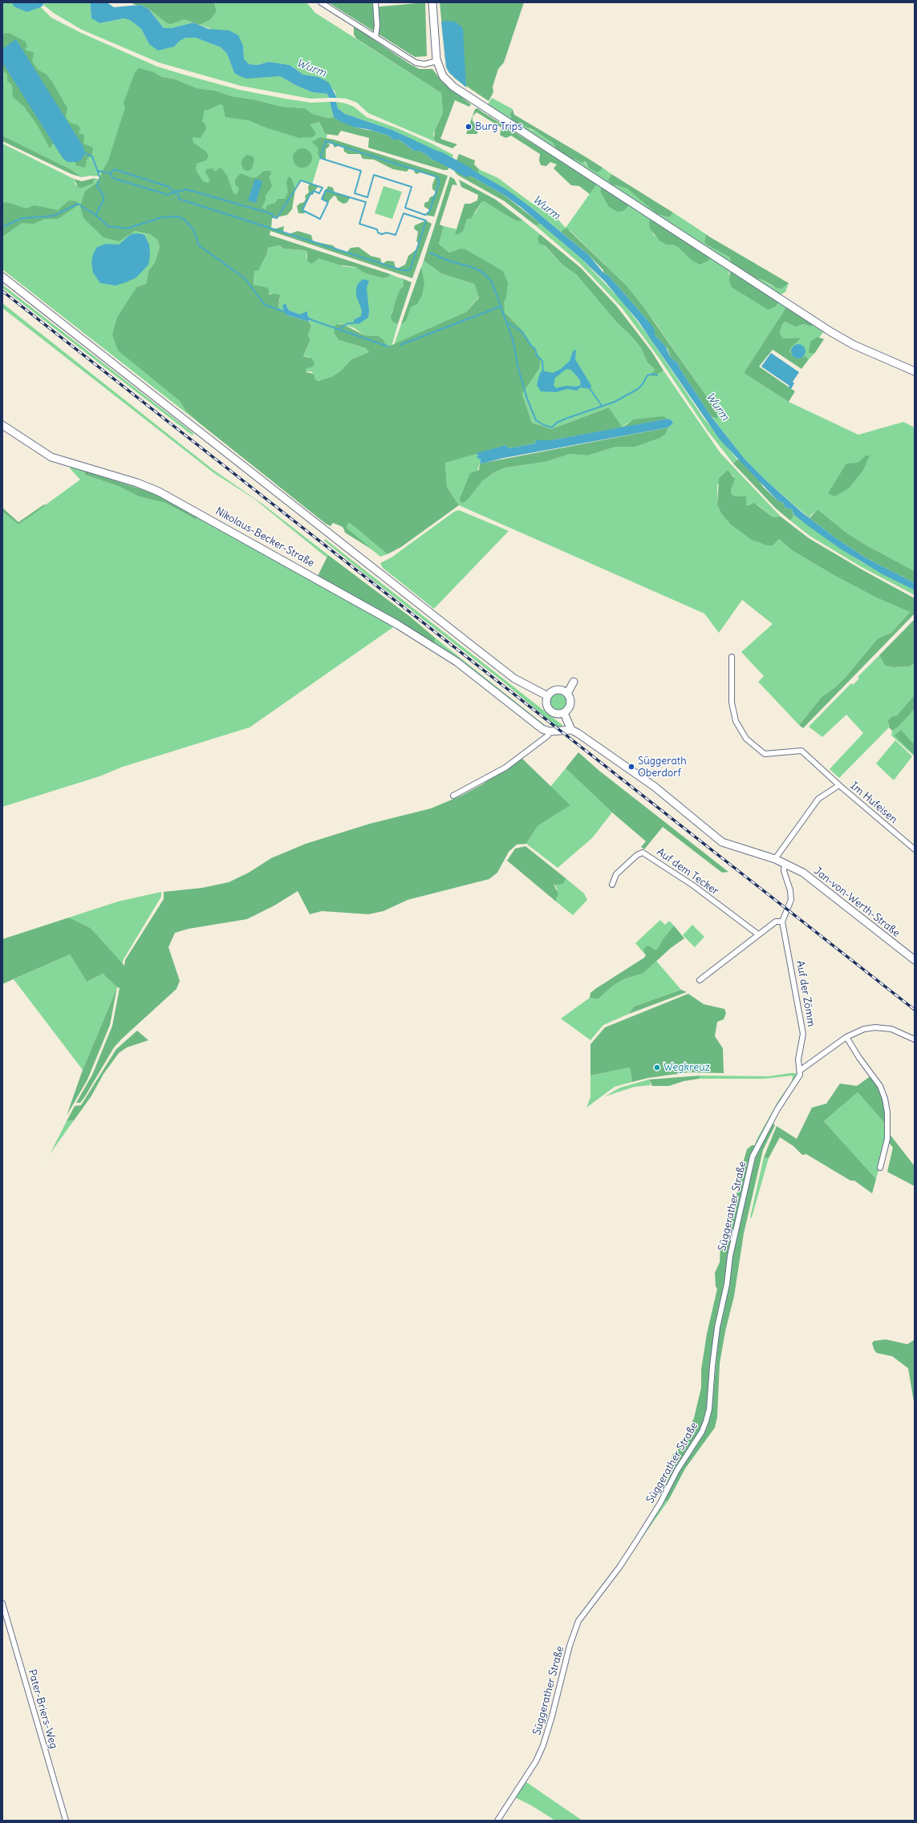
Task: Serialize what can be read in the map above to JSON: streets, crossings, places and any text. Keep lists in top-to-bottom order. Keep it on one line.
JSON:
{"streets":{"main road":["Nikolaus-Becker-Straße","Jan-von-Werth-Straße"],"street":["Im Hufeisen","Auf dem Tecker","Auf der Zömm","Süggerather Straße","Pater-Briers-Weg"]},"crossings":[["Im Hufeisen","Jan-von-Werth-Straße"],["Auf der Zömm","Süggerather Straße"]],"water":["Wurm"],"places":["Burg Trips","Süggerath Oberdorf","Wegkreuz"]}
